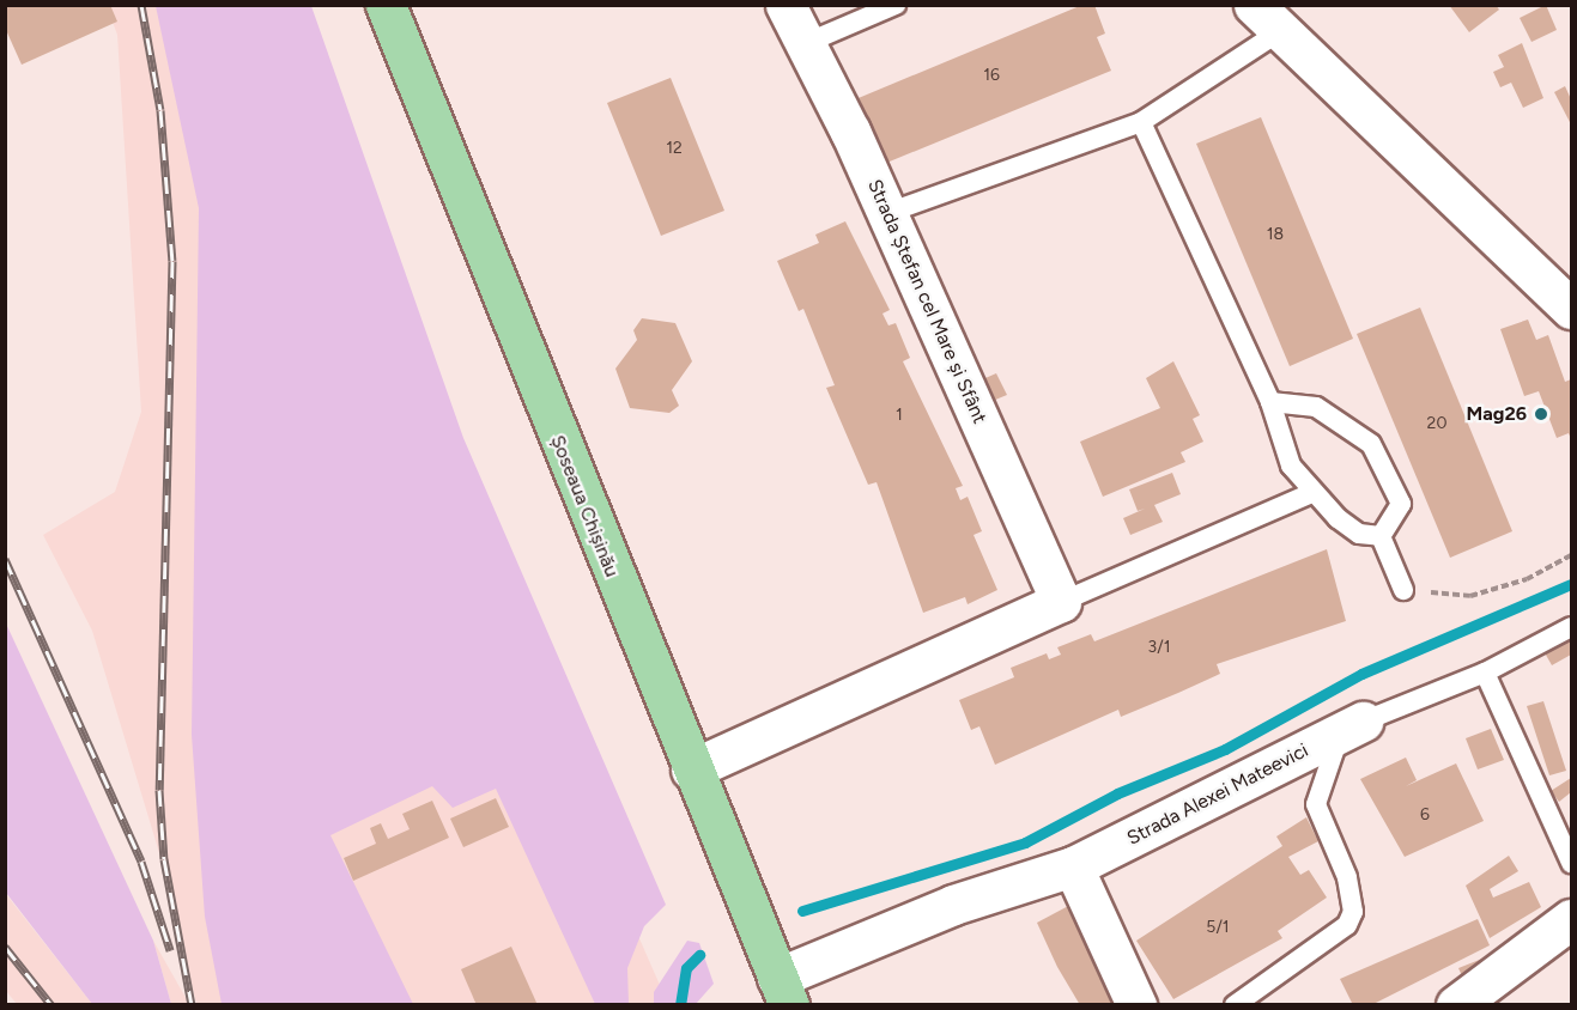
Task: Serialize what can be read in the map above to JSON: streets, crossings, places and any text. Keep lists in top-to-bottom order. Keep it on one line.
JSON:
{"streets":{"highway":["Șoseaua Chișinău"],"street":["Strada Ștefan cel Mare și Sfânt","Strada Alexei Mateevici"]},"crossings":[["Șoseaua Chișinău","Strada Alexei Mateevici"]],"places":["Mag26"],"house_numbers":["16","12","18","1","20","3/1","6","5/1"]}
